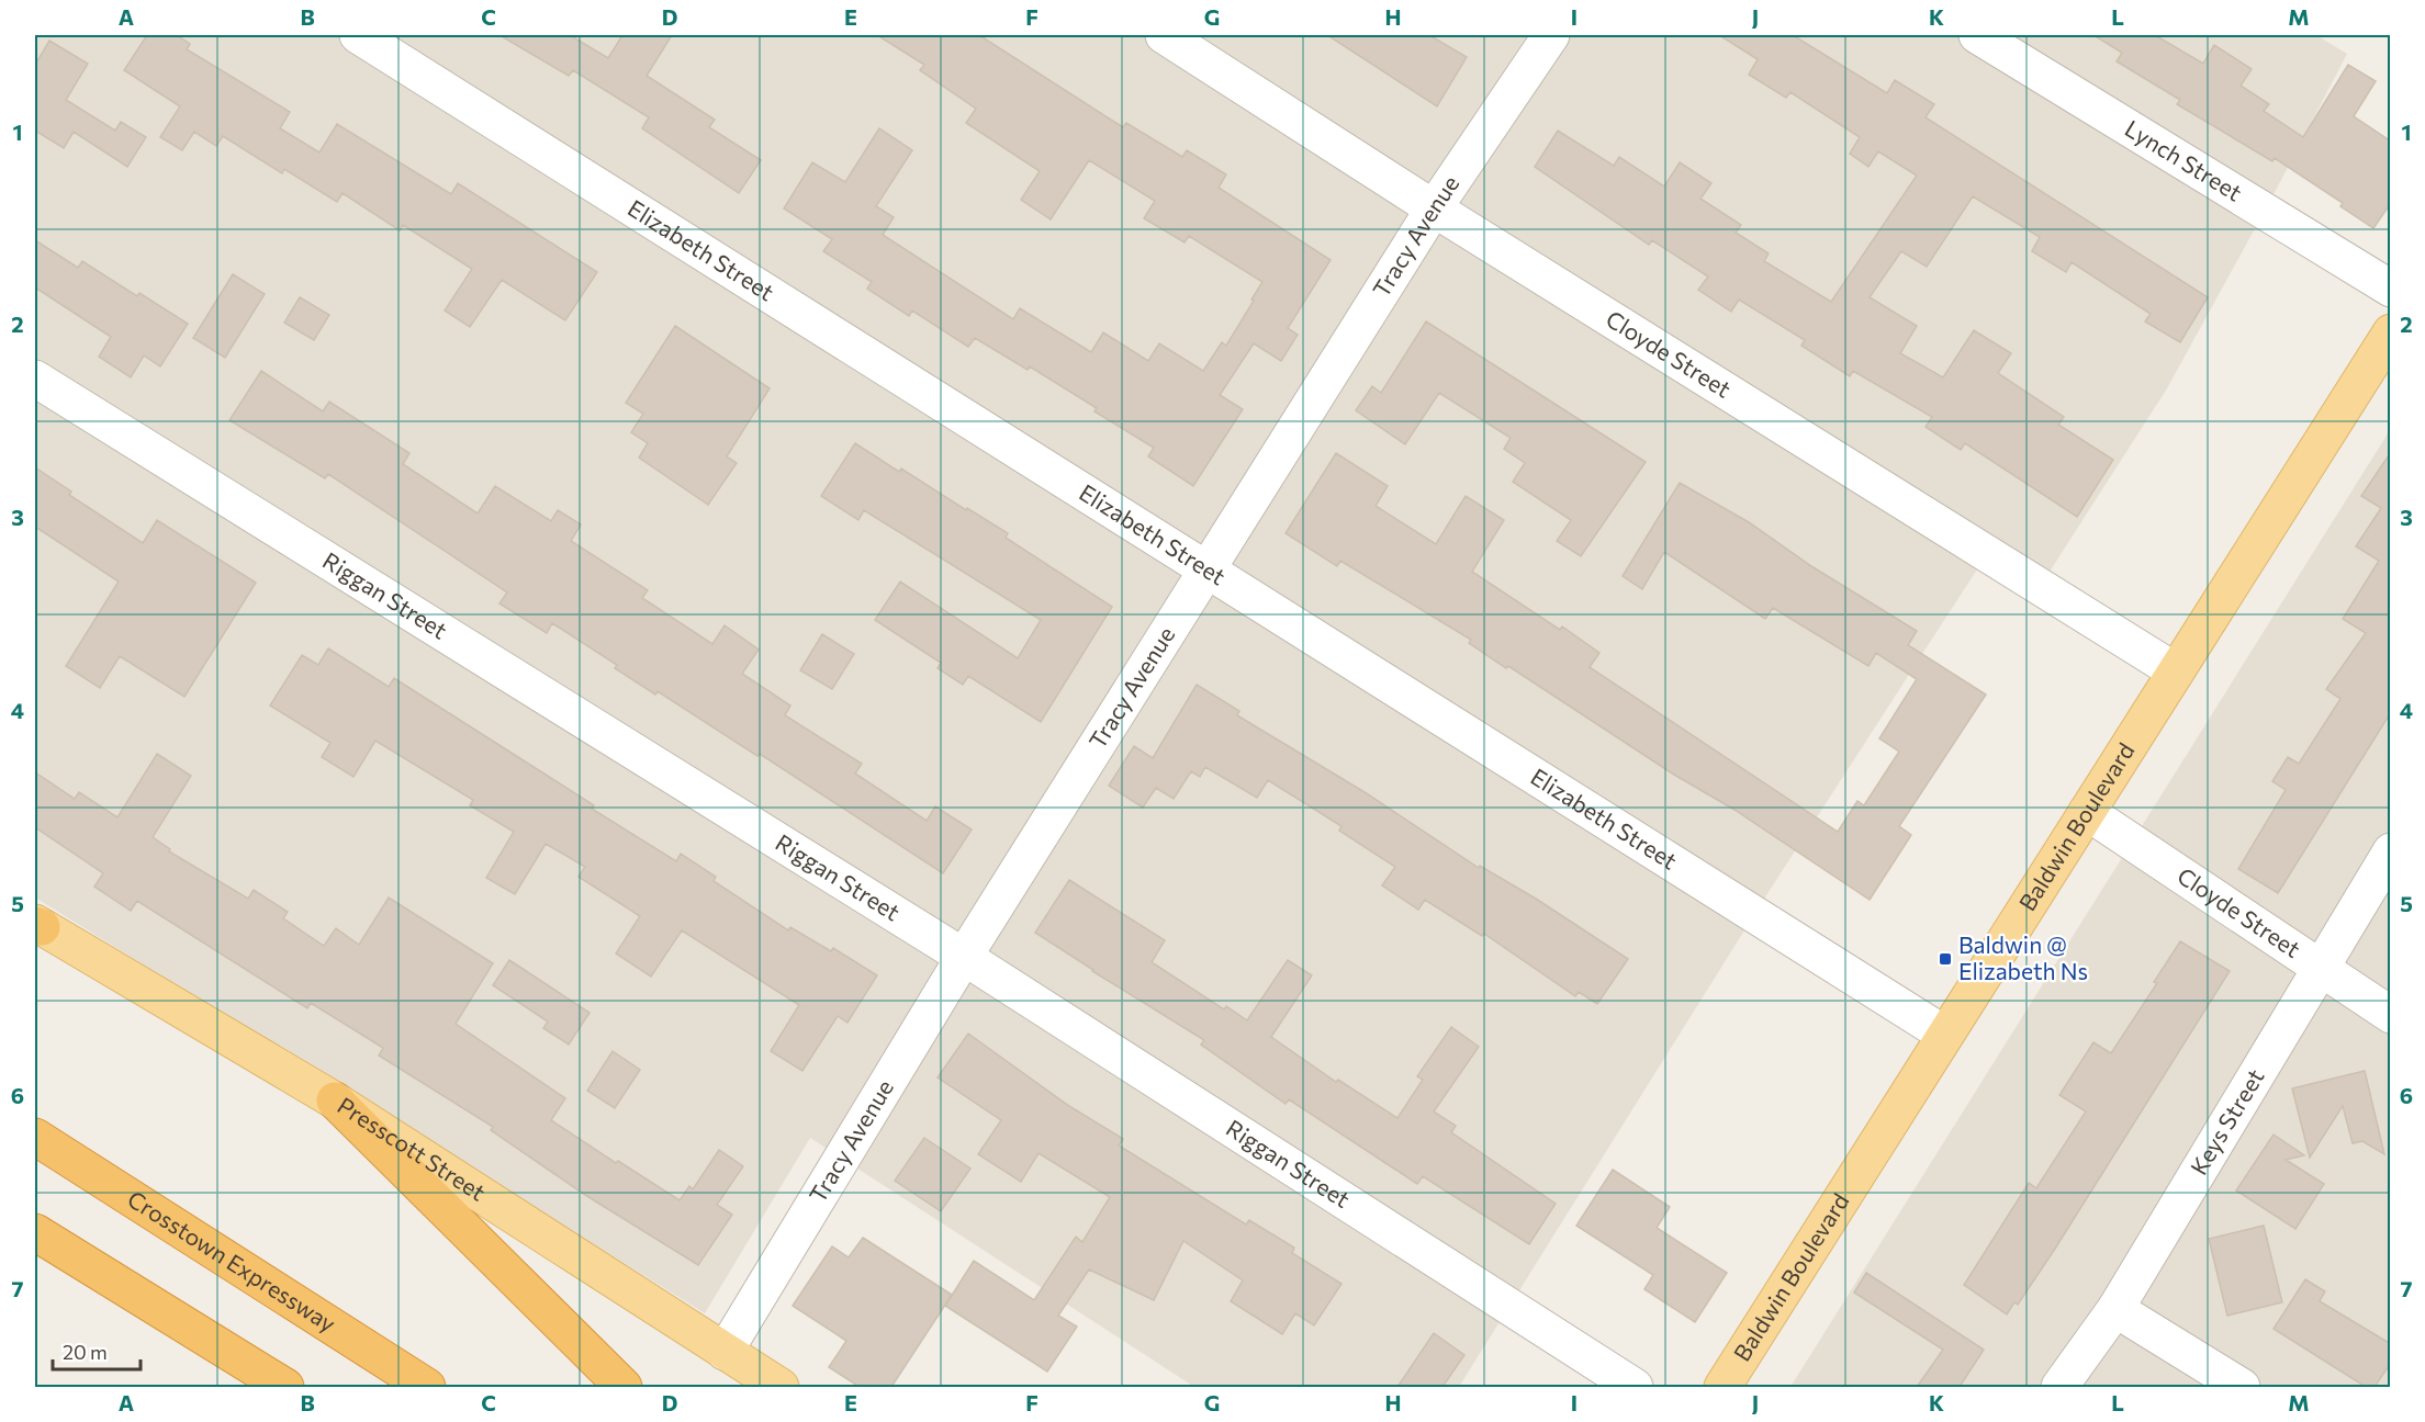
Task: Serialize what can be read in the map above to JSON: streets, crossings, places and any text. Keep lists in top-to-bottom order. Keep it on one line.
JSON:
{"streets":{"highway":["Crosstown Expressway"],"main road":["Baldwin Boulevard","Presscott Street"],"street":["Lynch Street","Tracy Avenue","Elizabeth Street","Cloyde Street","Riggan Street","Keys Street"]},"crossings":[["Tracy Avenue","Elizabeth Street"],["Tracy Avenue","Cloyde Street"],["Tracy Avenue","Riggan Street"],["Tracy Avenue","Presscott Street"],["Elizabeth Street","Baldwin Boulevard"],["Cloyde Street","Baldwin Boulevard"],["Cloyde Street","Keys Street"]],"places":{"transit":["Baldwin @ Elizabeth Ns"]},"scale_bar":"20 m","grid":{"columns":["A","B","C","D","E","F","G","H","I","J","K","L","M"],"rows":["1","2","3","4","5","6","7"]}}
